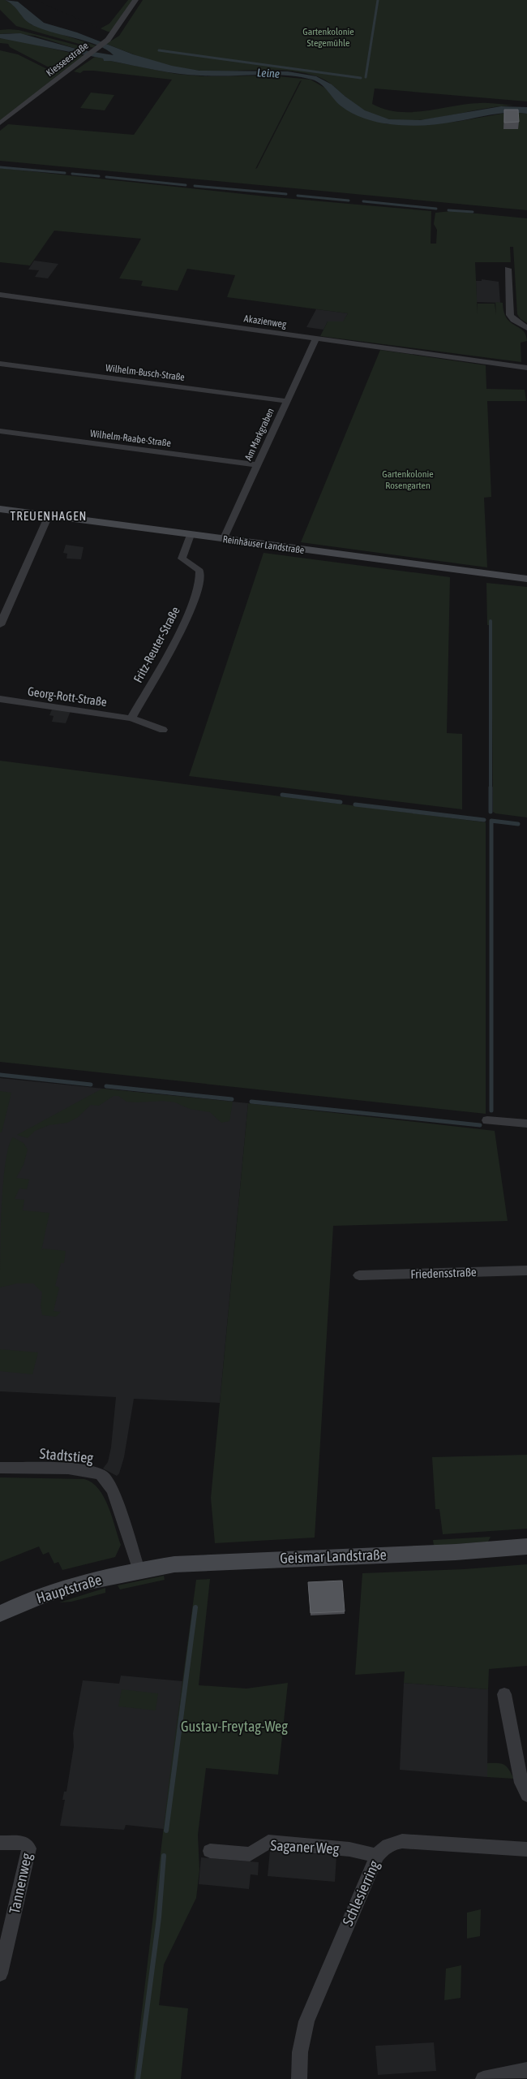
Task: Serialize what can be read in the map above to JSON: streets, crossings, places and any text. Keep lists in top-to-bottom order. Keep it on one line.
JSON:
{"streets":{"main road":["Reinhäuser Landstraße","Geismar Landstraße","Hauptstraße"],"street":["Kiesseestraße","Akazienweg","Wilhelm-Busch-Straße","Am Markgraben","Wilhelm-Raabe-Straße","Fritz-Reuter-Straße","Georg-Rott-Straße","Friedensstraße","Stadtstieg","Saganer Weg","Tannenweg","Schlesierring"]},"crossings":[["Akazienweg","Am Markgraben"],["Wilhelm-Busch-Straße","Am Markgraben"],["Am Markgraben","Wilhelm-Raabe-Straße"],["Am Markgraben","Reinhäuser Landstraße"],["Reinhäuser Landstraße","Fritz-Reuter-Straße"],["Fritz-Reuter-Straße","Georg-Rott-Straße"],["Stadtstieg","Geismar Landstraße"],["Stadtstieg","Hauptstraße"],["Geismar Landstraße","Hauptstraße"],["Saganer Weg","Schlesierring"]],"districts":["TREUENHAGEN"],"water":["Leine"],"parks":["Gartenkolonie Stegemühle","Gartenkolonie Rosengarten","Gustav-Freytag-Weg"]}
